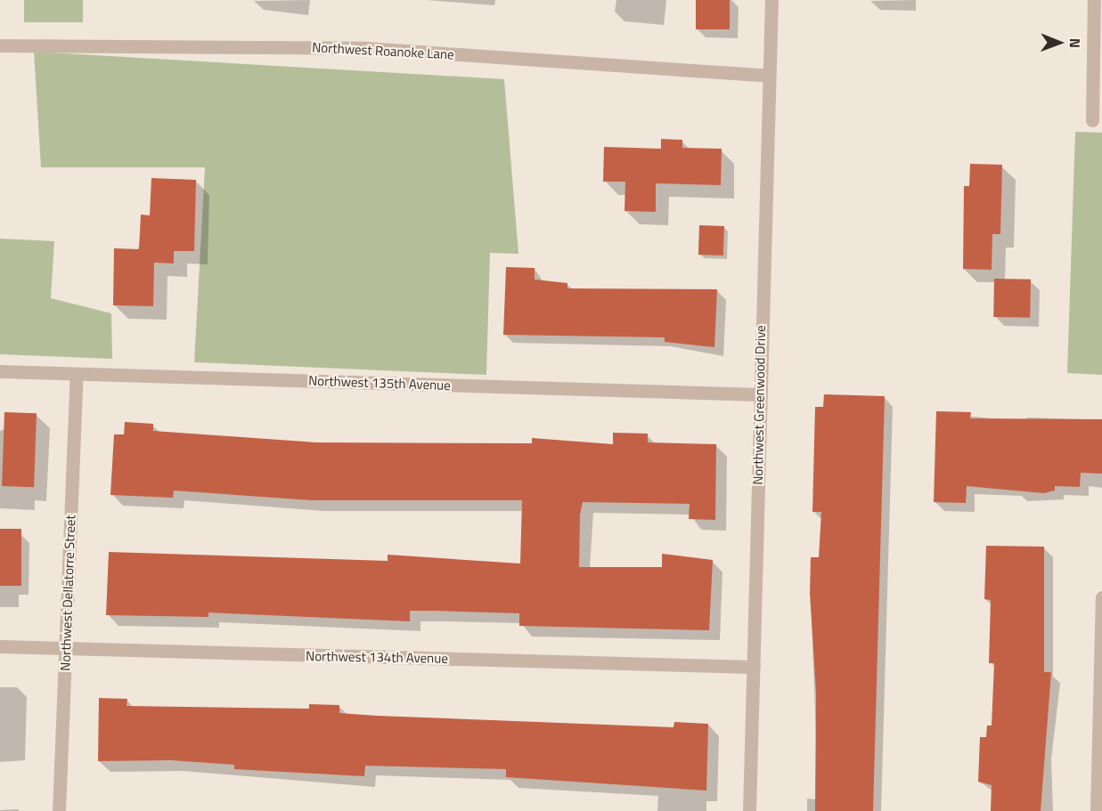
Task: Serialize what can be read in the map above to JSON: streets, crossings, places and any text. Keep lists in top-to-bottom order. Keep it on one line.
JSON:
{"streets":{"street":["Northwest Roanoke Lane","Northwest 135th Avenue","Northwest Greenwood Drive","Northwest Dellatorre Street","Northwest 134th Avenue"]},"crossings":[["Northwest Roanoke Lane","Northwest Greenwood Drive"],["Northwest 135th Avenue","Northwest Greenwood Drive"],["Northwest 135th Avenue","Northwest Dellatorre Street"],["Northwest Greenwood Drive","Northwest 134th Avenue"],["Northwest Dellatorre Street","Northwest 134th Avenue"]],"north":"right"}
